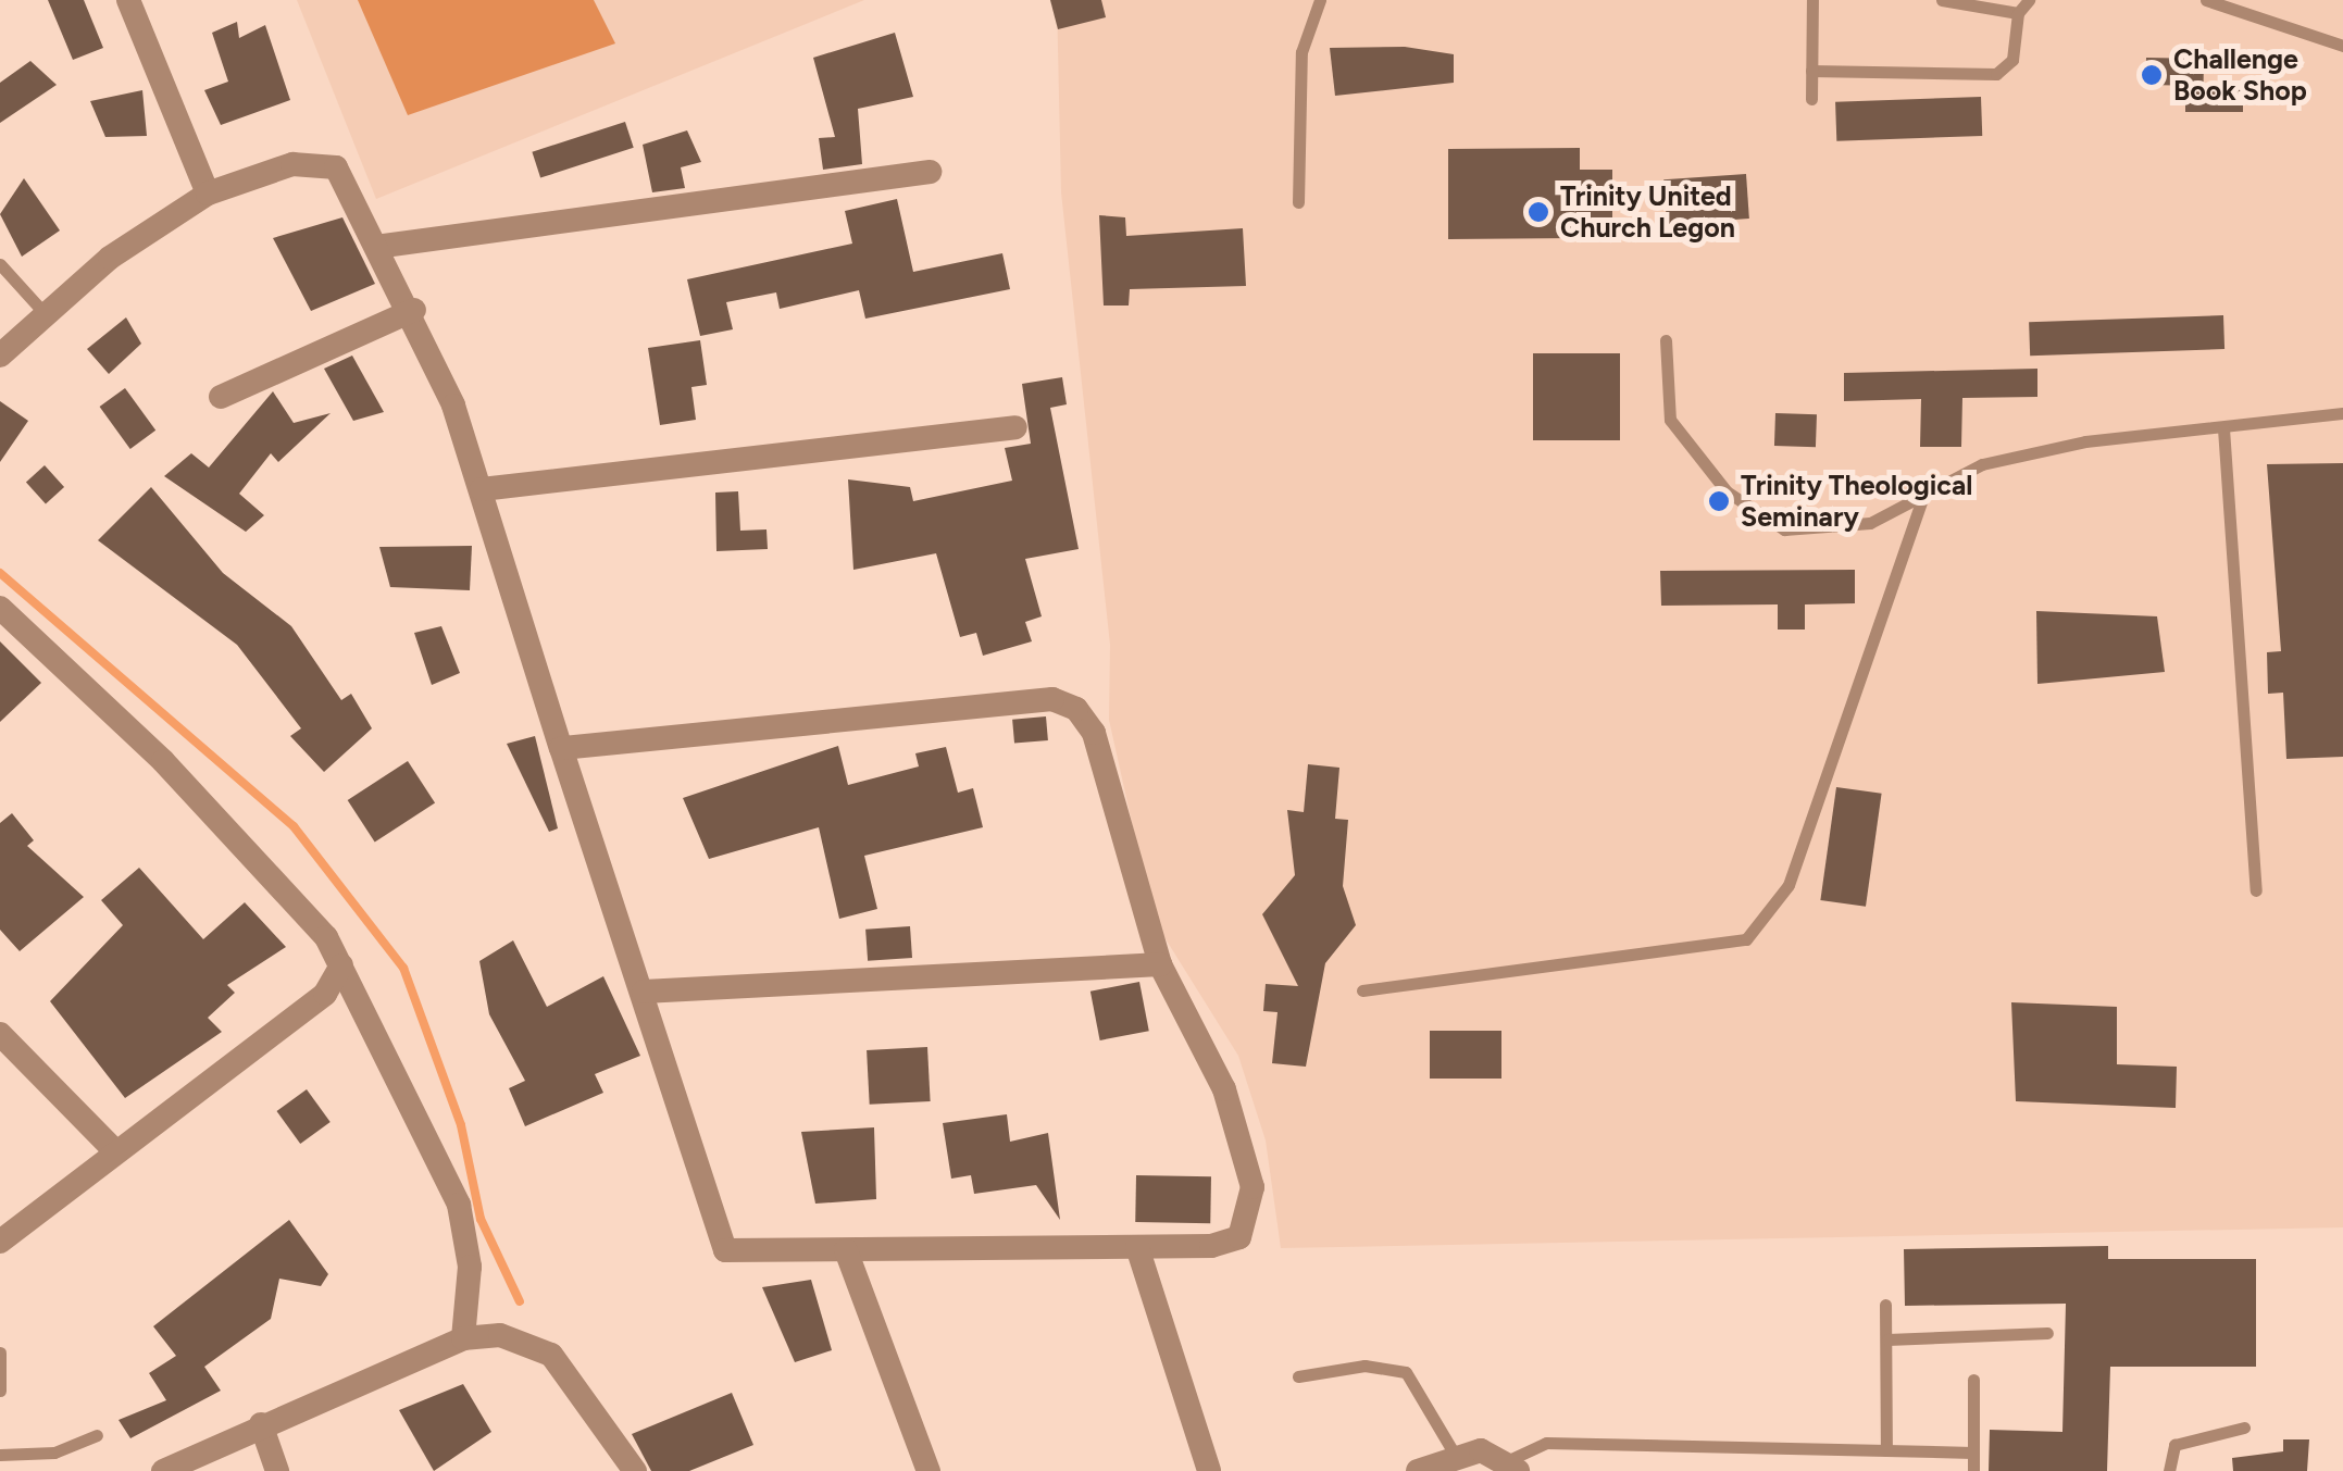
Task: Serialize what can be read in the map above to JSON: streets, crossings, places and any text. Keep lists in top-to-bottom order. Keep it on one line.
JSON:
{"places":["Challenge Book Shop","Trinity United Church Legon","Trinity Theological Seminary"]}
